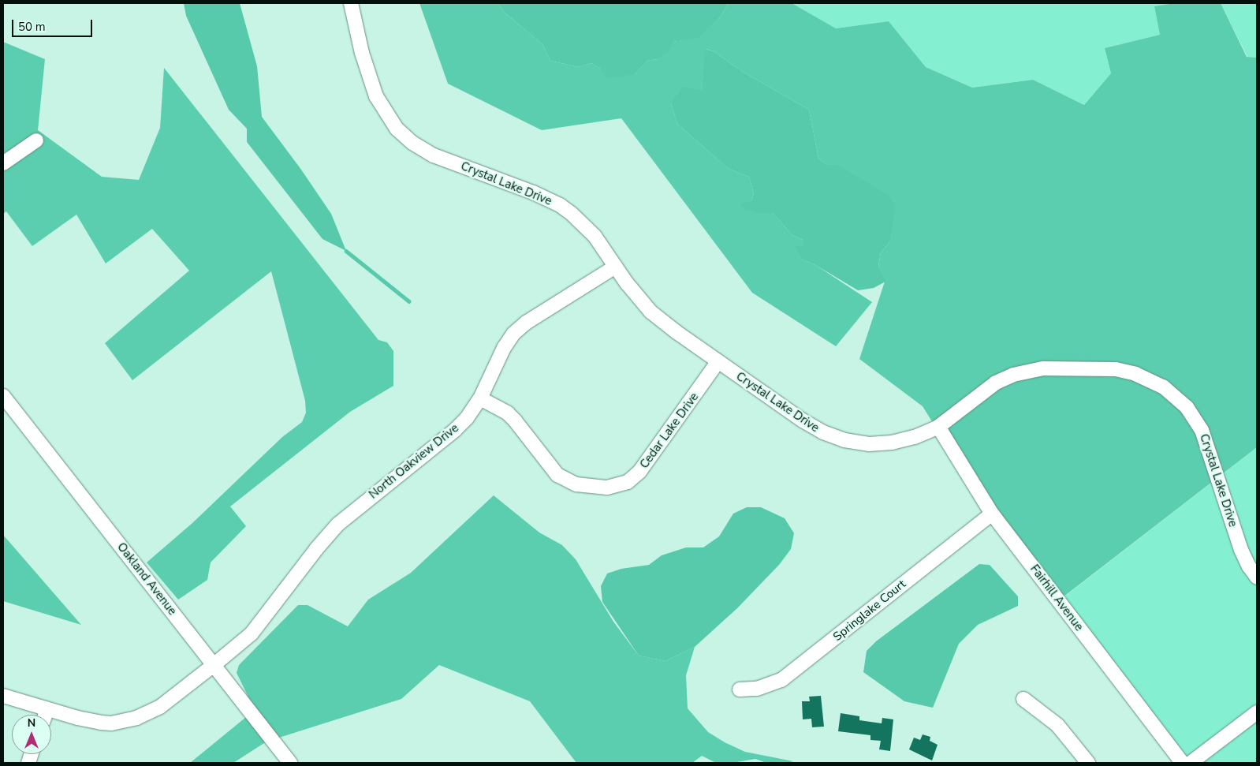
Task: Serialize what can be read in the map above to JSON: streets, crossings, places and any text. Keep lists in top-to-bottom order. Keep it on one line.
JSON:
{"streets":{"street":["Crystal Lake Drive","Cedar Lake Drive","North Oakview Drive","Oakland Avenue","Fairhill Avenue","Springlake Court"]},"crossings":[["Crystal Lake Drive","Cedar Lake Drive"],["Crystal Lake Drive","North Oakview Drive"],["Crystal Lake Drive","Fairhill Avenue"],["Cedar Lake Drive","North Oakview Drive"],["North Oakview Drive","Oakland Avenue"],["Fairhill Avenue","Springlake Court"]],"scale_bar":"50 m","north":"top"}
